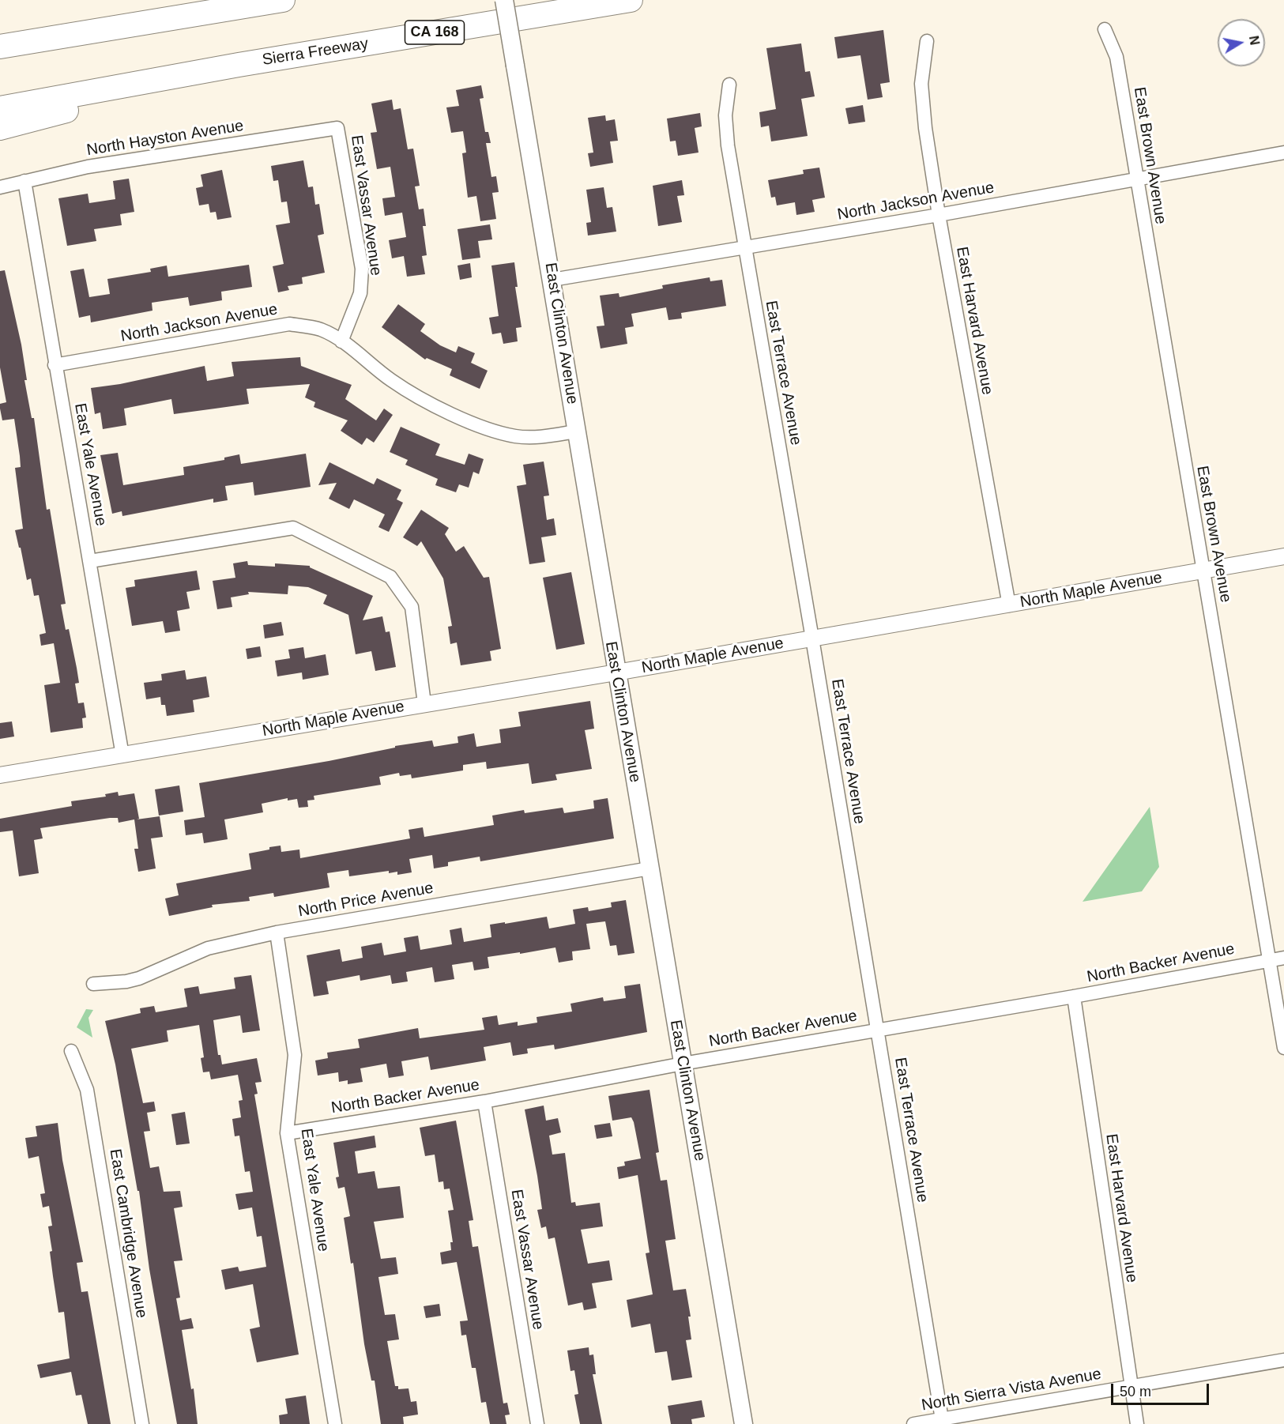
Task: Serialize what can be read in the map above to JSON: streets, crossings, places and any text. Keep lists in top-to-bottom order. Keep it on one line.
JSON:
{"streets":{"highway":["CA 168","Sierra Freeway"],"main road":["East Clinton Avenue"],"street":["North Hayston Avenue","East Brown Avenue","North Jackson Avenue","East Vassar Avenue","East Harvard Avenue","East Terrace Avenue","East Yale Avenue","North Maple Avenue","North Price Avenue","North Backer Avenue","East Cambridge Avenue","North Sierra Vista Avenue"]},"crossings":[["North Hayston Avenue","East Vassar Avenue"],["North Hayston Avenue","East Yale Avenue"],["East Brown Avenue","North Jackson Avenue"],["East Brown Avenue","North Maple Avenue"],["East Brown Avenue","North Backer Avenue"],["North Jackson Avenue","East Vassar Avenue"],["North Jackson Avenue","East Harvard Avenue"],["North Jackson Avenue","East Clinton Avenue"],["North Jackson Avenue","East Terrace Avenue"],["North Jackson Avenue","East Yale Avenue"],["East Vassar Avenue","North Backer Avenue"],["East Harvard Avenue","North Maple Avenue"],["East Harvard Avenue","North Backer Avenue"],["East Harvard Avenue","North Sierra Vista Avenue"],["East Clinton Avenue","North Maple Avenue"],["East Clinton Avenue","North Price Avenue"],["East Clinton Avenue","North Backer Avenue"],["East Terrace Avenue","North Maple Avenue"],["East Terrace Avenue","North Backer Avenue"],["East Terrace Avenue","North Sierra Vista Avenue"],["East Yale Avenue","North Maple Avenue"],["East Yale Avenue","North Price Avenue"],["East Yale Avenue","North Backer Avenue"]],"scale_bar":"50 m","north":"right"}
